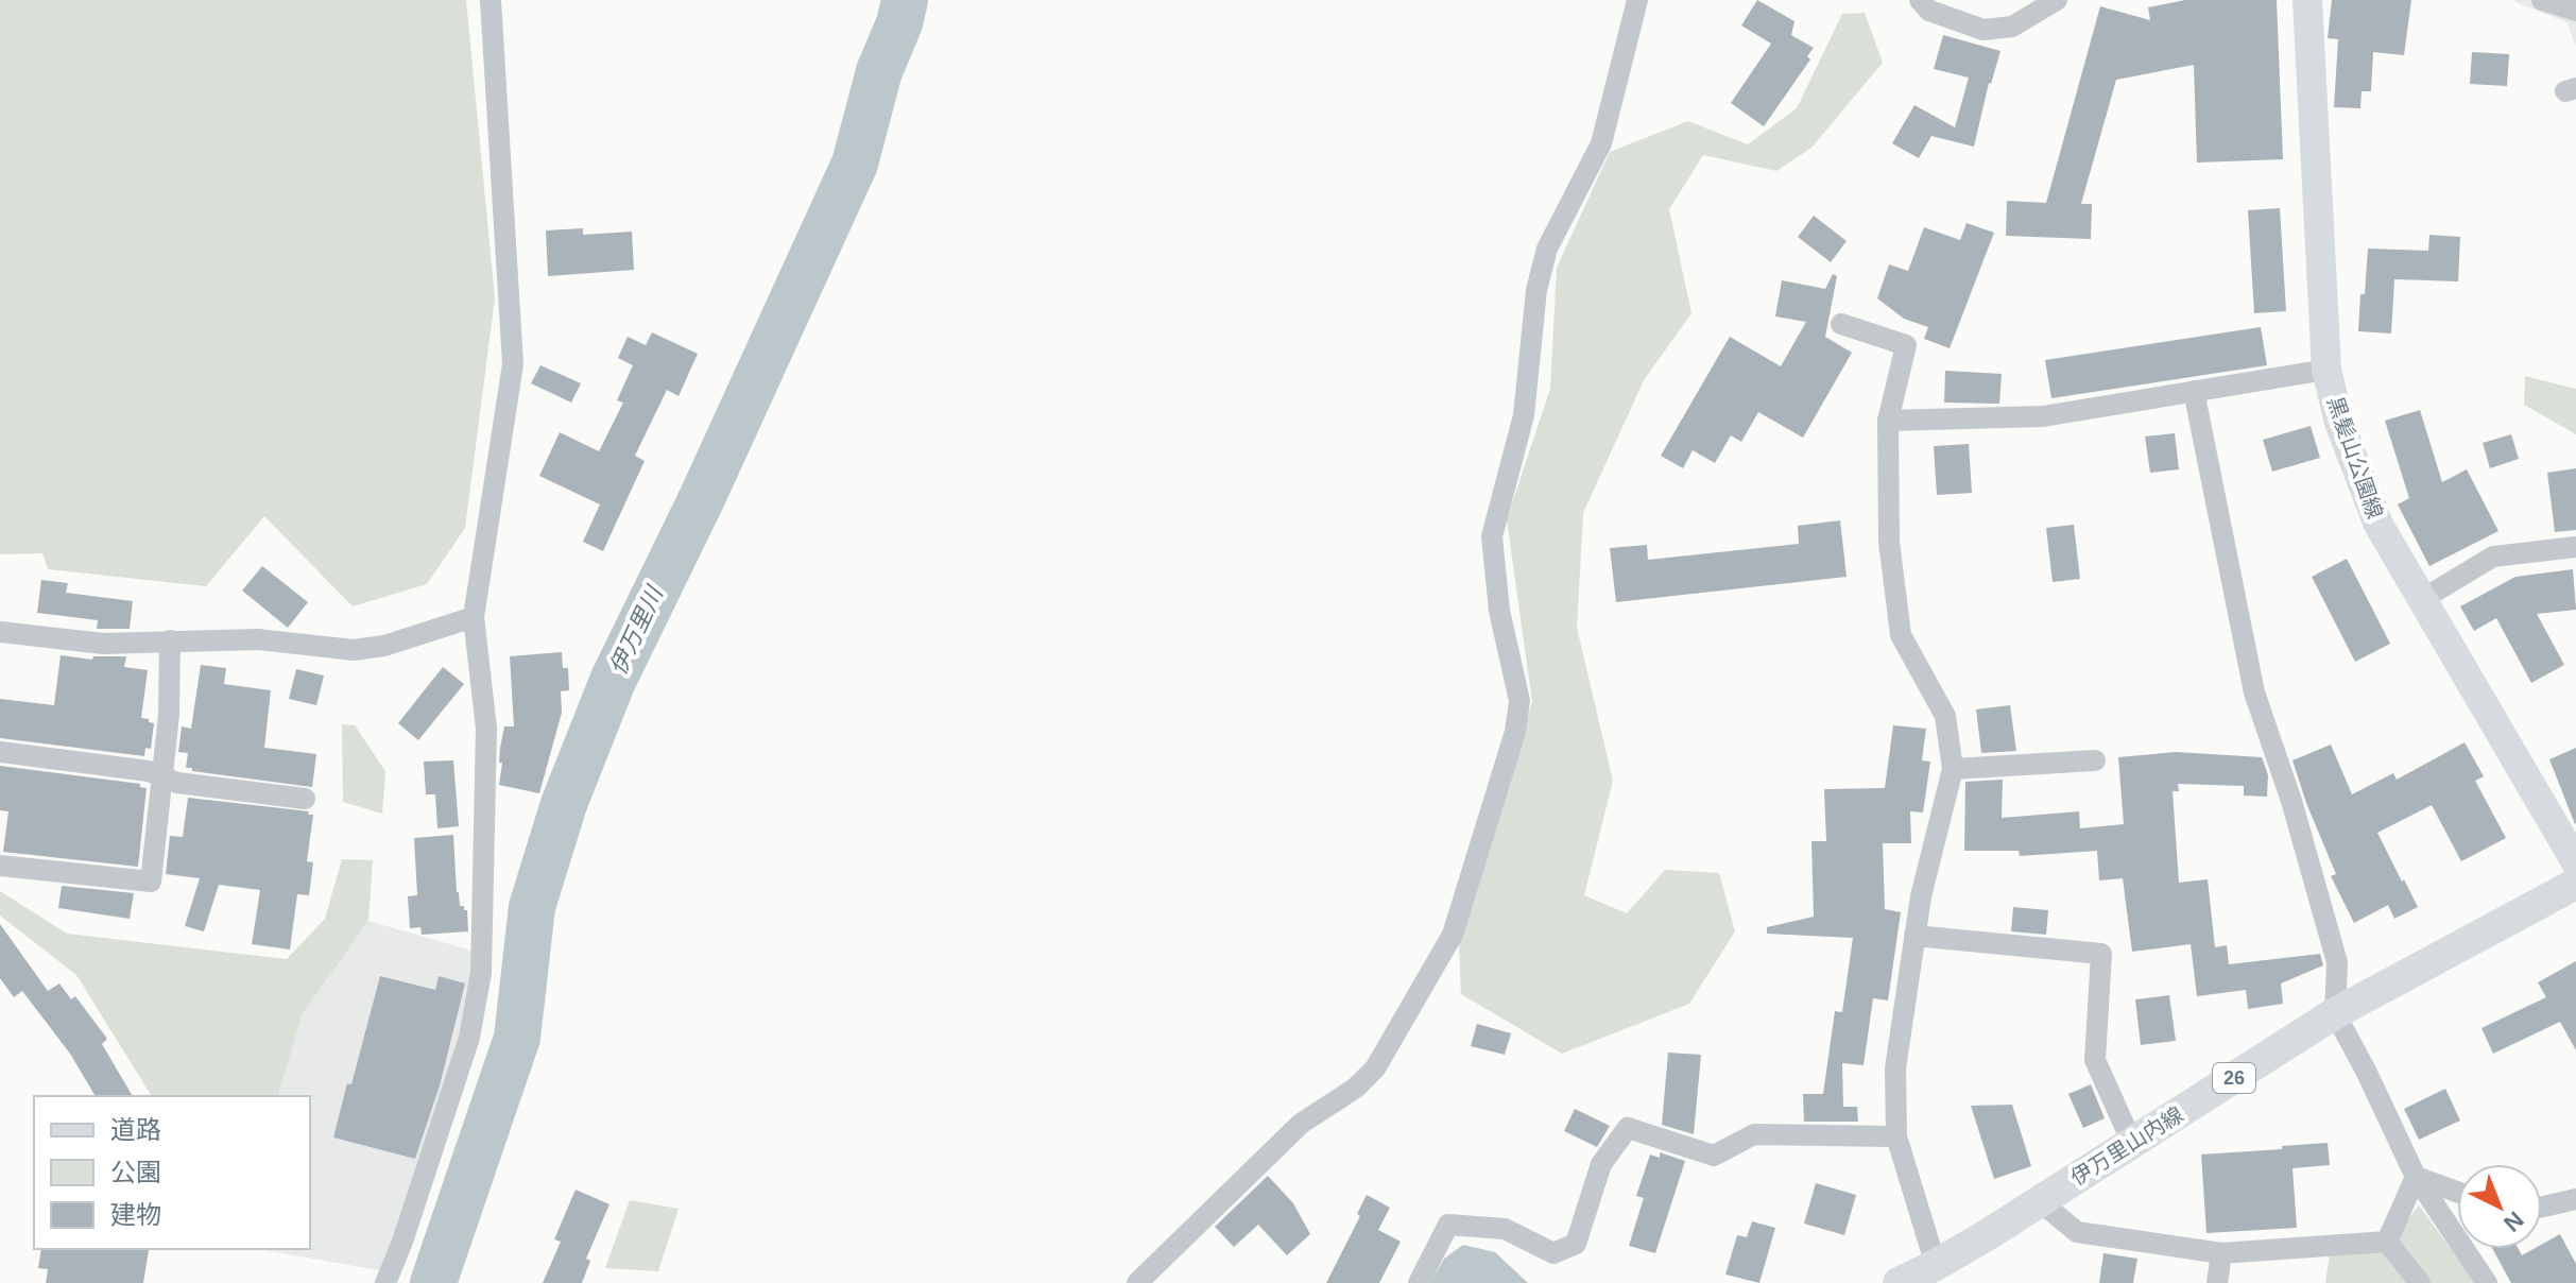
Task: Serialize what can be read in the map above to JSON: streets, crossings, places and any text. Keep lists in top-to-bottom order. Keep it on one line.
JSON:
{"streets":{"main road":["黒髪山公園線","26","伊万里山内線"]},"water":["伊万里川"],"legend":["道路","公園","建物"],"north":"bottom right"}
